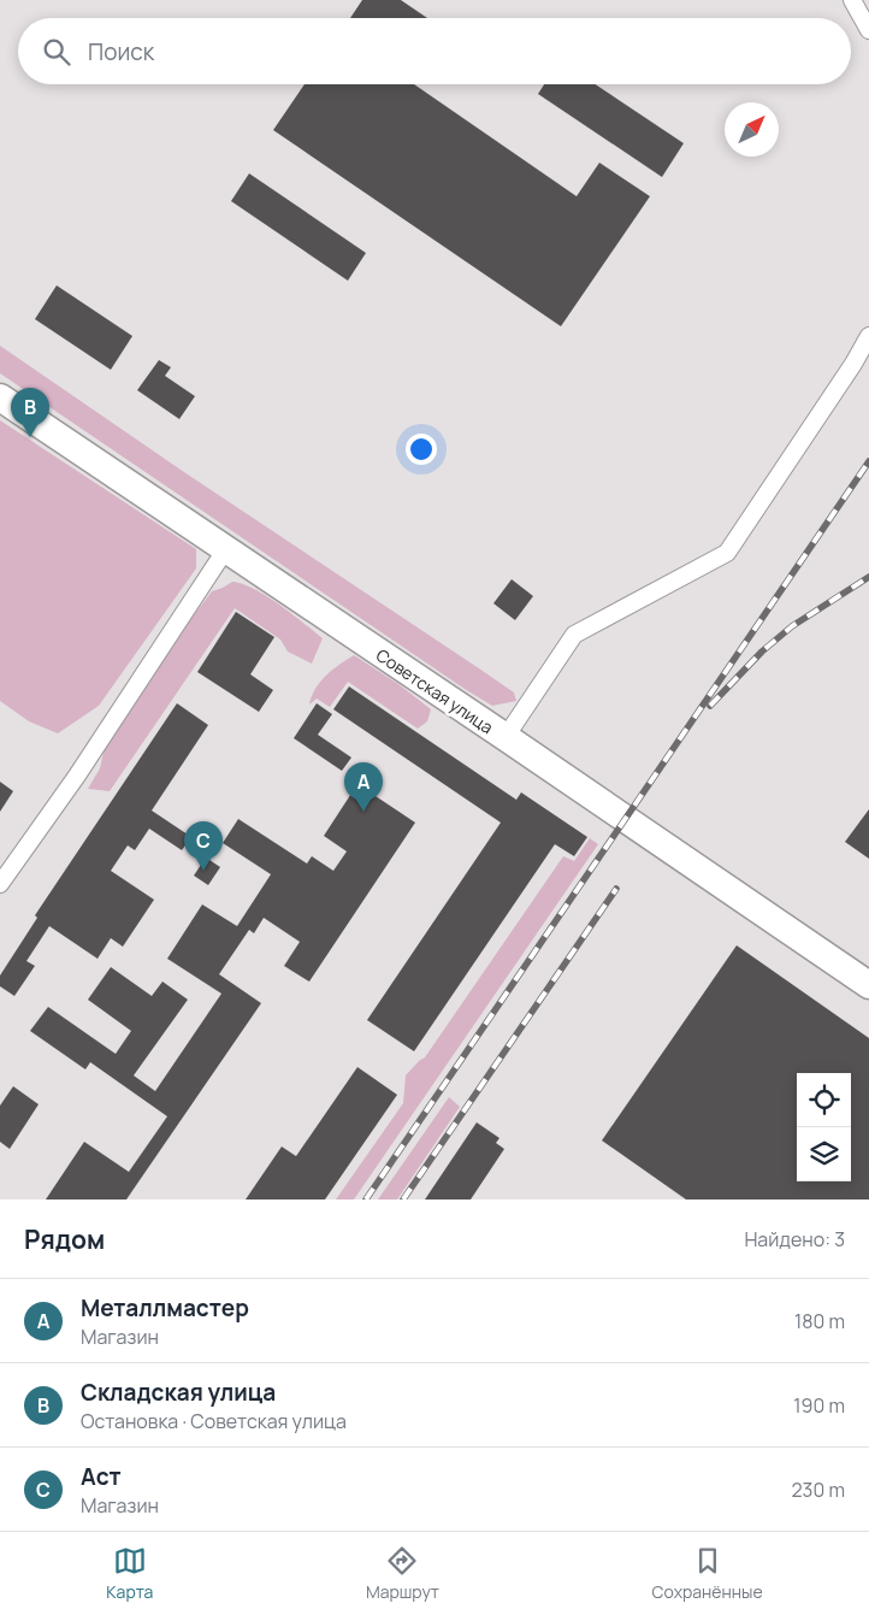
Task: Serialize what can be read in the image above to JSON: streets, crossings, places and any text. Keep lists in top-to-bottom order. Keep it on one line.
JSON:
{"streets":{"main road":["Советская улица"]},"north":"top right","page":{"search":"Поиск","pins":["B","A","C"],"heading":["Рядом","Найдено: 3"],"list":[{"mark":"A","name":"Металлмастер","note":"Магазин","value":"180 m"},{"mark":"B","name":"Складская улица","note":"Остановка · Советская улица","value":"190 m"},{"mark":"C","name":"Аст","note":"Магазин","value":"230 m"}],"nav":["Карта","Маршрут","Сохранённые"]}}
